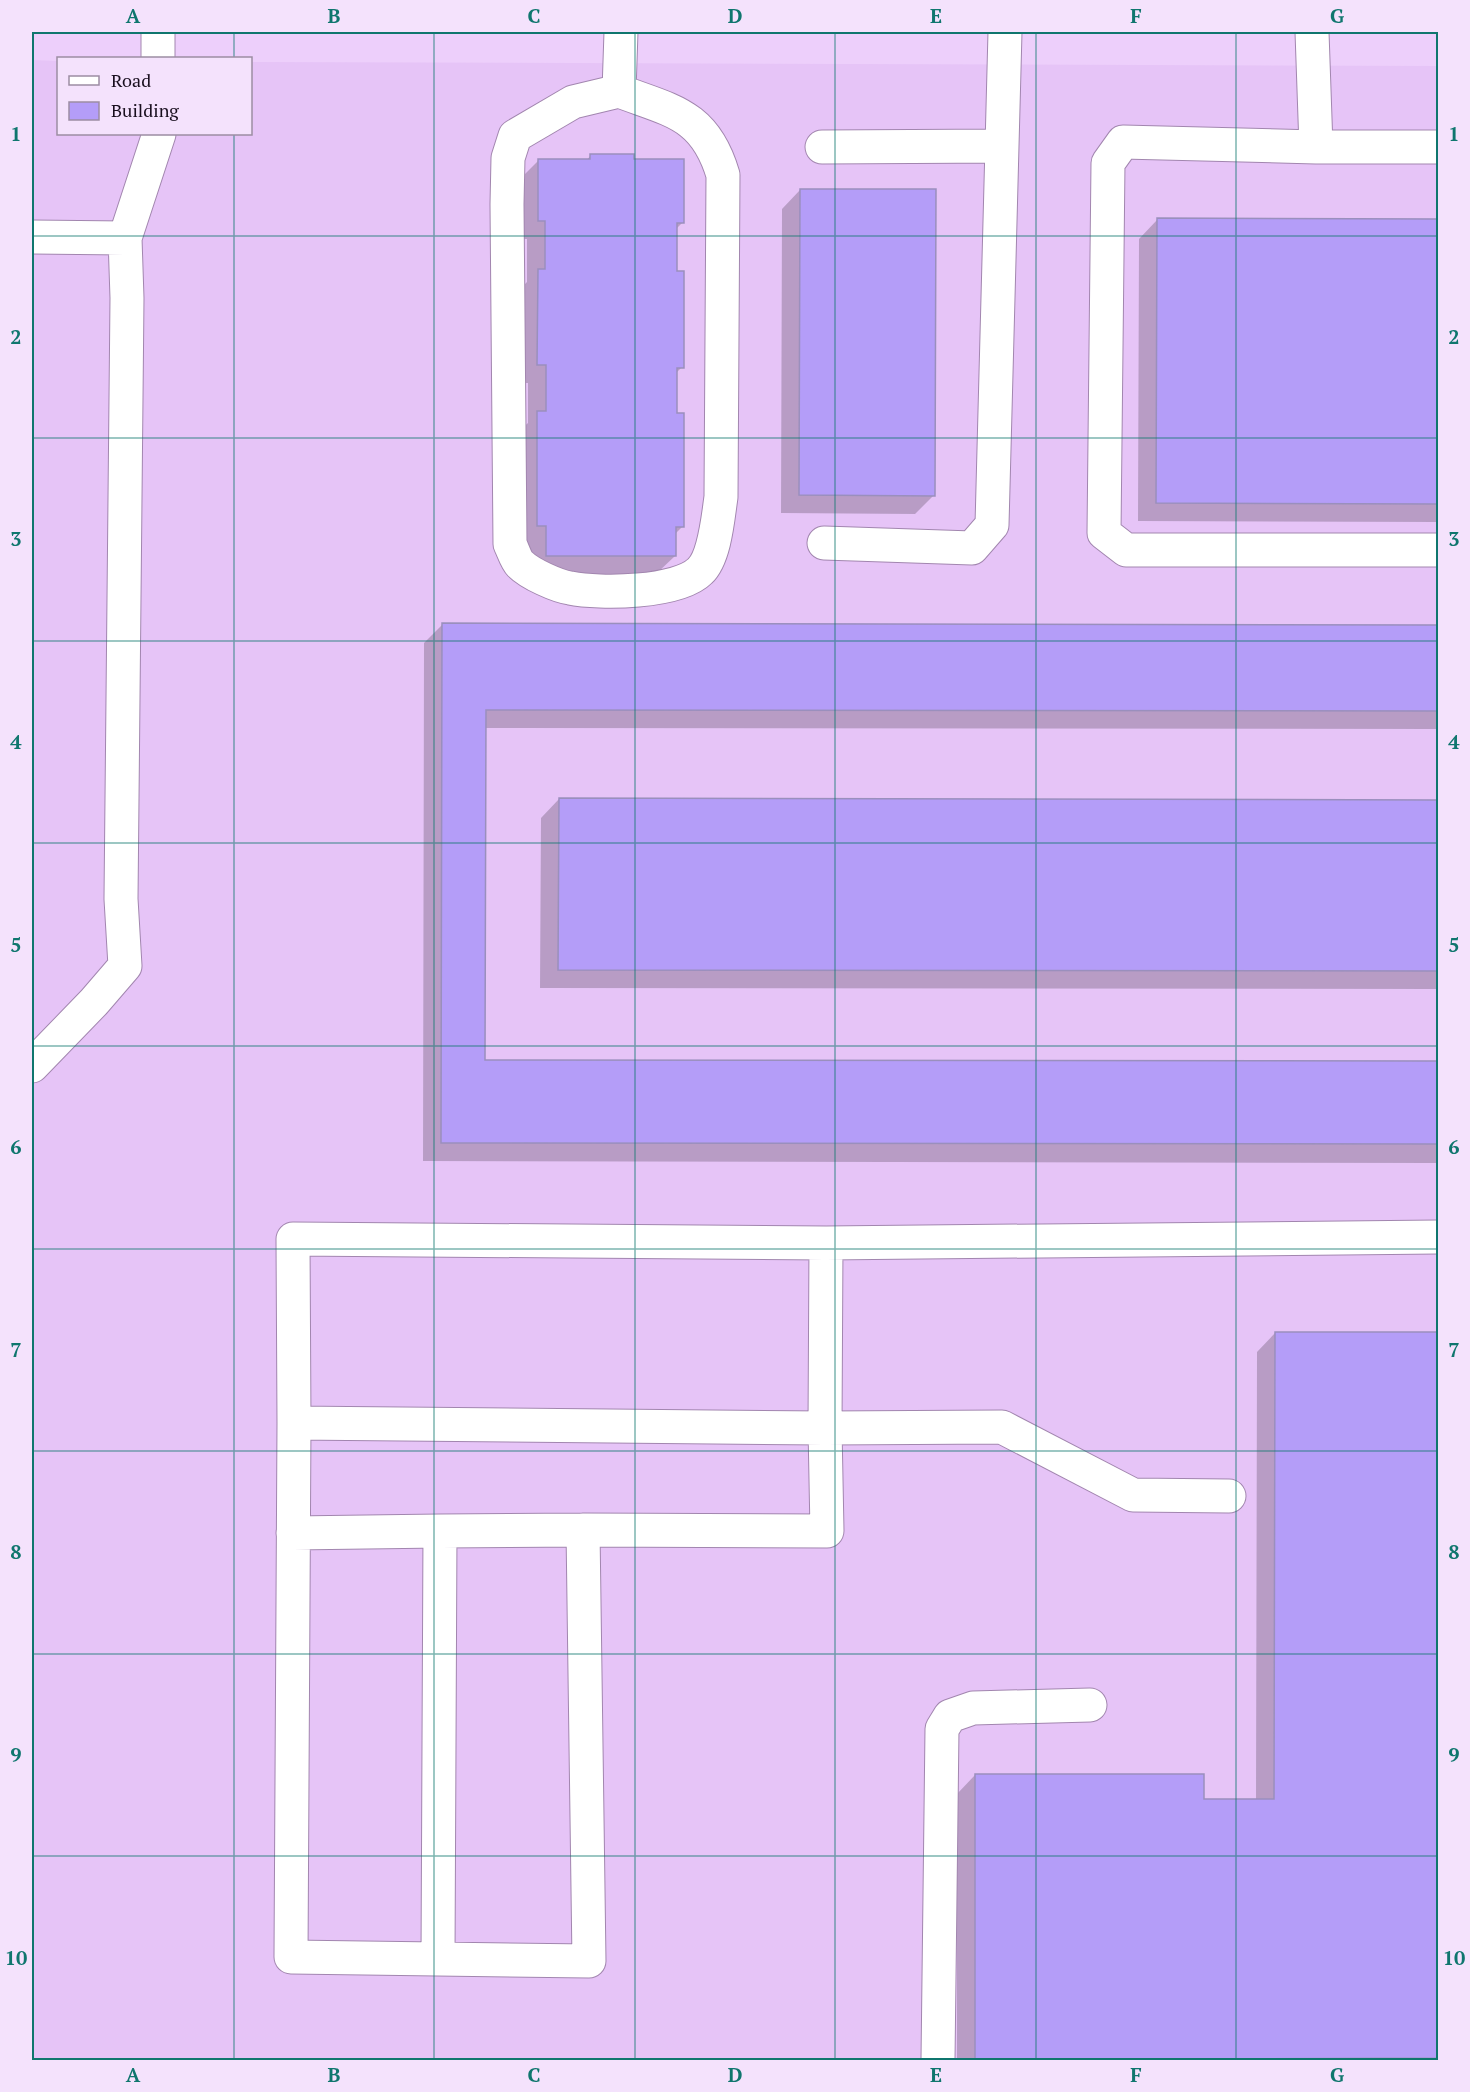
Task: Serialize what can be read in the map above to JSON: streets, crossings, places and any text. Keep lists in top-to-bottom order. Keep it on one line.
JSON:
{"legend":["Road","Building"],"grid":{"columns":["A","B","C","D","E","F","G"],"rows":["1","2","3","4","5","6","7","8","9","10"]}}
